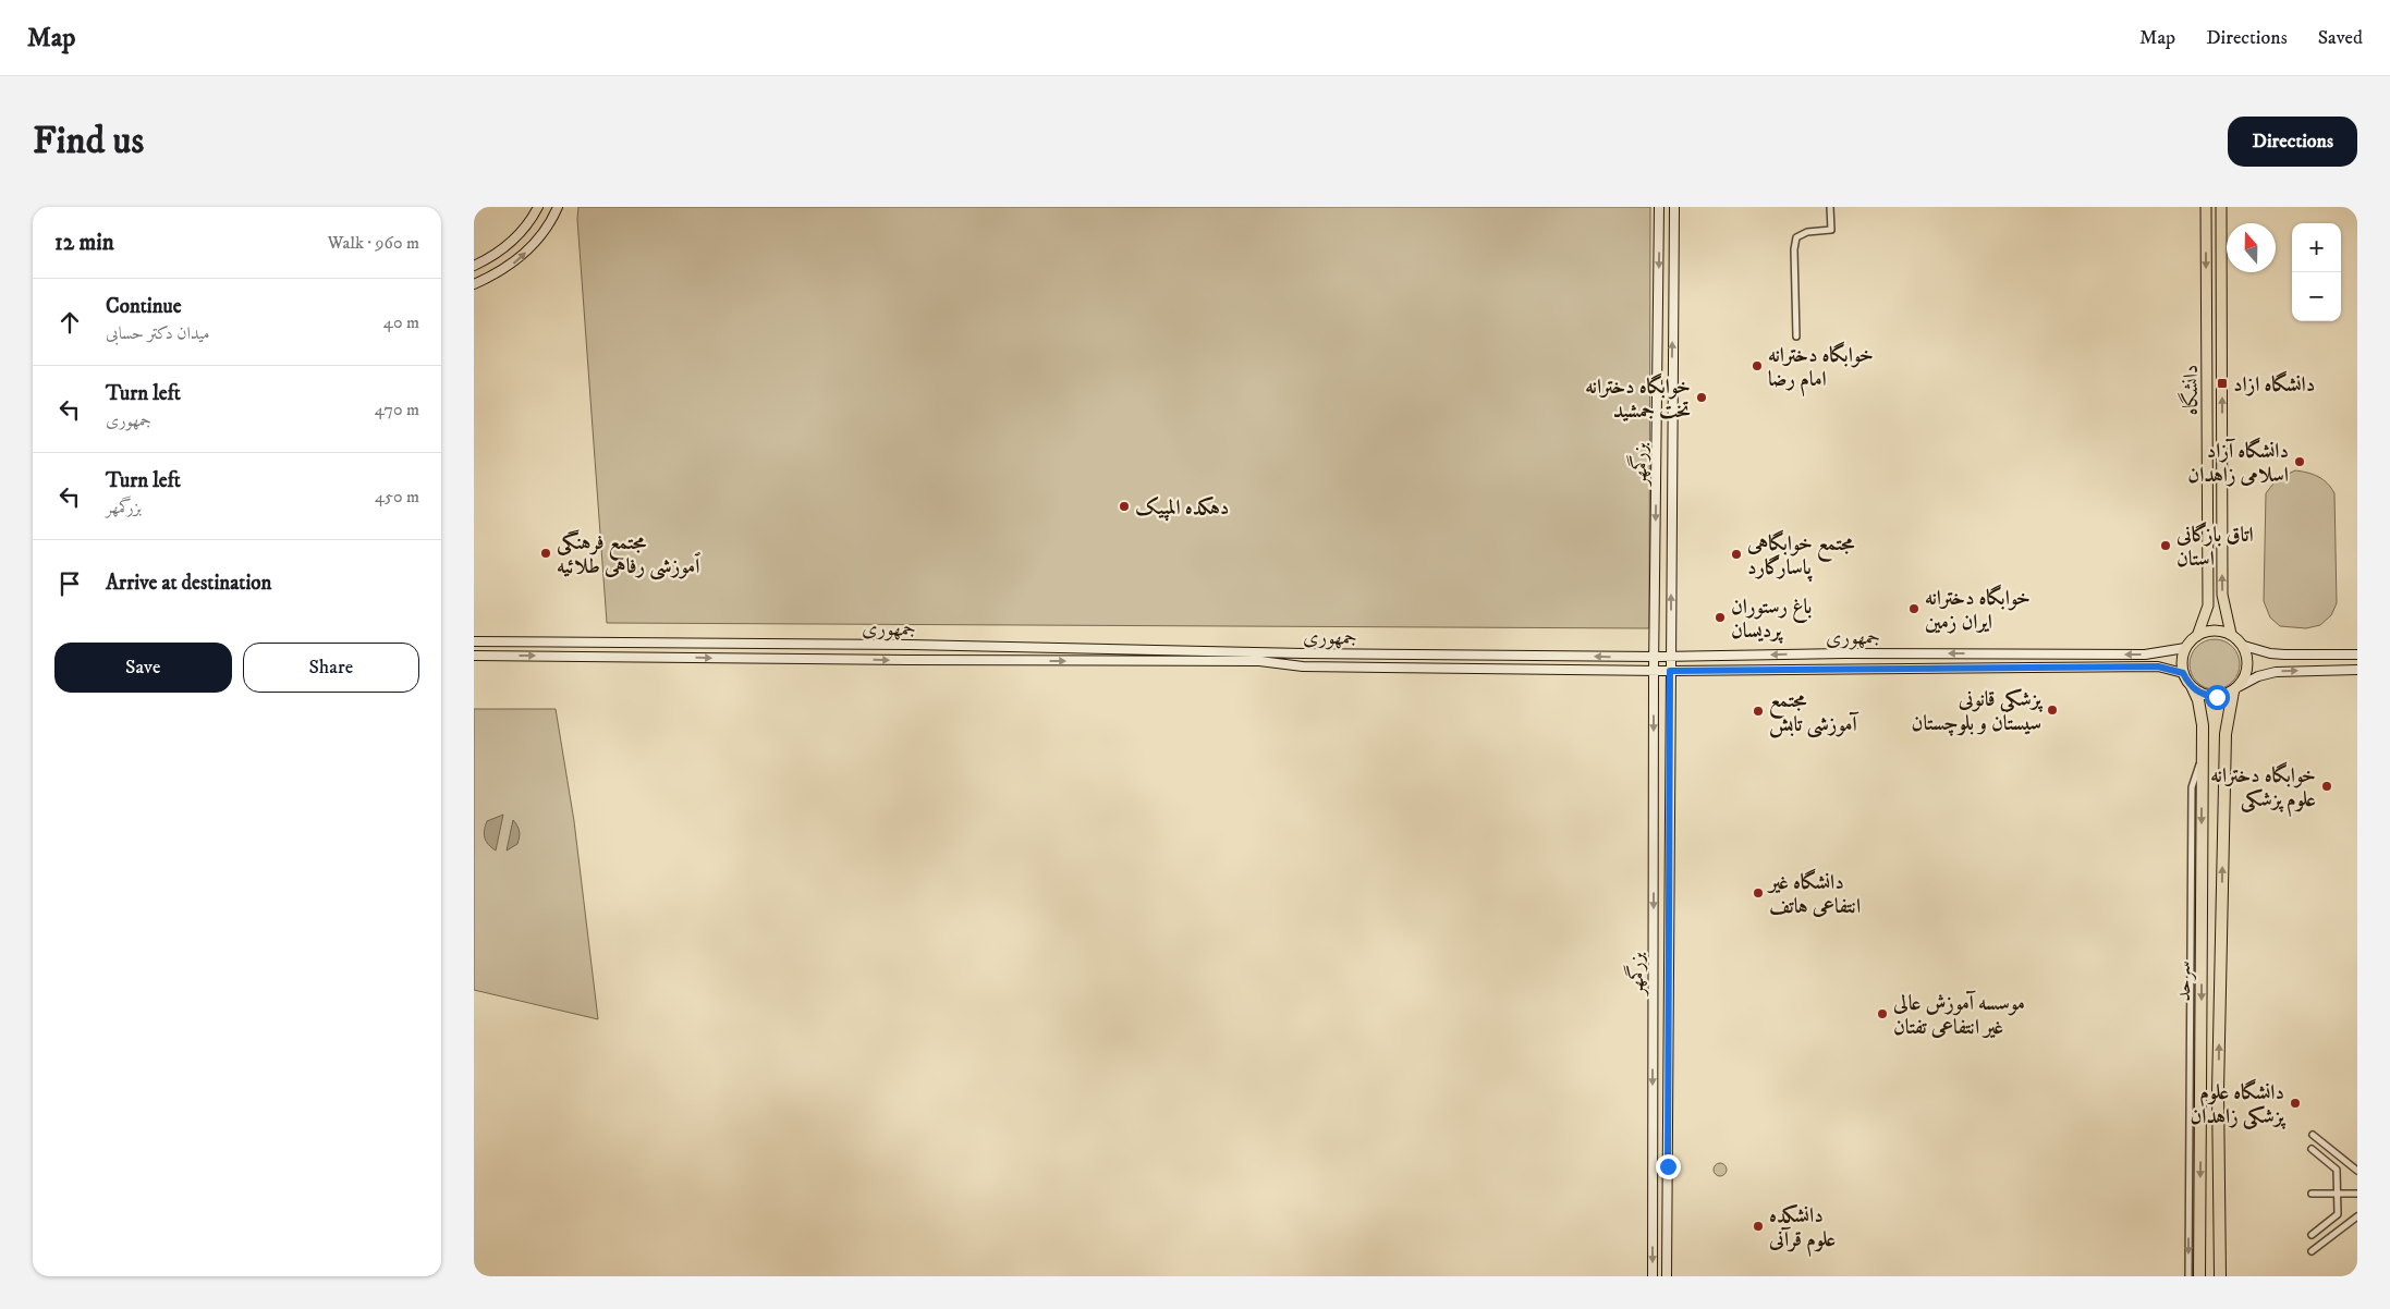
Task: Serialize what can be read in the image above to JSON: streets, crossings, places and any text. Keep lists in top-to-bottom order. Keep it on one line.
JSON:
{"streets":{"highway":["سرحد"],"main road":["دانشگاه","بزرگمهر","جمهوری"]},"crossings":[["دانشگاه","جمهوری"],["دانشگاه","سرحد"],["بزرگمهر","جمهوری"],["جمهوری","سرحد"]],"places":{"other":["خوابگاه دخترانه امام رضا","خوابگاه دخترانه تخت جمشید","دانشگاه آزاد اسلامی زاهدان","دهکده المپیک","اتاق بازگانی استان","مجتمع فرهنگی ٱموزشی رفاهی طلائیه","مجتمع خوابگاهی پاسارگارد","خوابگاه دخترانه ایران زمین","باغ رستوران پردیسان","پزشکی قانونی سیستان و بلوچستان","مجتمع آموزشی تابش","خوابگاه دخترانه علوم پزشکی","دانشگاه غیر انتفاعی هاتف","موسسه آموزش عالی غیر انتفاعی تفتان","دانشگاه علوم پزشکی زاهدان","دانشکده علوم قرآنی"],"transit":["دانشگاه ازاد"]},"north":"top","page":{"header":"Map","nav":["Map","Directions","Saved"],"buttons":["Directions",["Save","Share"]],"title":"Find us","heading":["12 min","Walk · 960 m"],"map_buttons":["+","−"],"list":[["Continue","میدان دکتر حسابی","40 m"],["Turn left","جمهوری","470 m"],["Turn left","بزرگمهر","450 m"],"Arrive at destination"]}}
